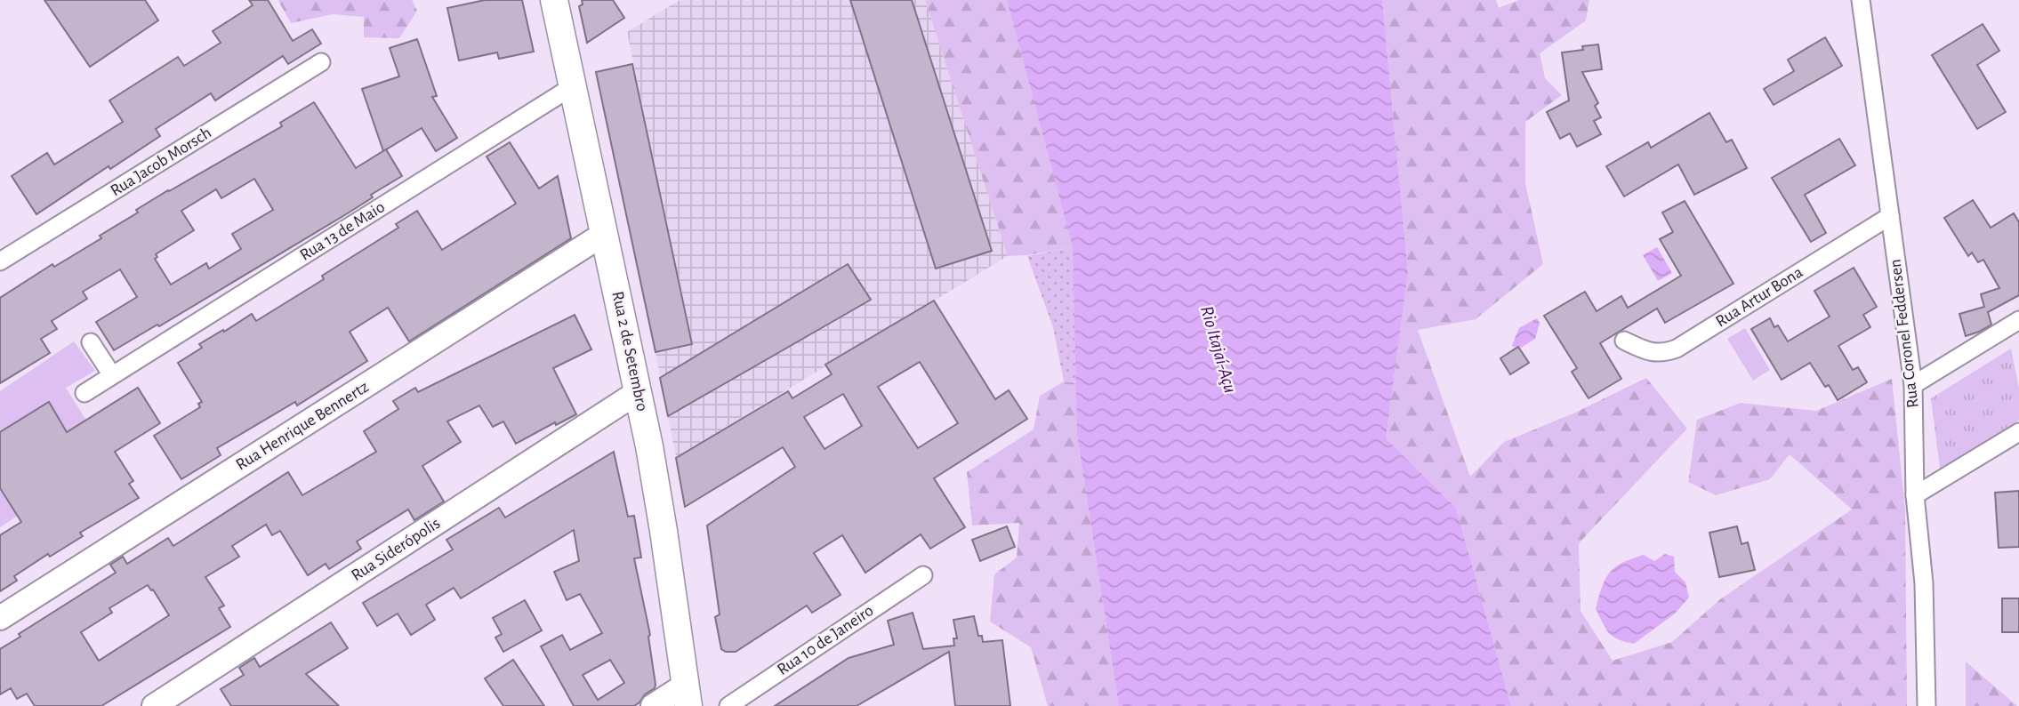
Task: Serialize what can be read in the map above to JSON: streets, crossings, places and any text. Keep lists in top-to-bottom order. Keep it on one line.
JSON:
{"streets":{"main road":["Rua 2 de Setembro"],"street":["Rua Jacob Morsch","Rua 13 de Maio","Rua Artur Bona","Rua Coronel Feddersen","Rua Henrique Bennertz","Rua Siderópolis","Rua 10 de Janeiro"]},"crossings":[["Rua 13 de Maio","Rua 2 de Setembro"],["Rua Artur Bona","Rua Coronel Feddersen"],["Rua 2 de Setembro","Rua Henrique Bennertz"],["Rua 2 de Setembro","Rua Siderópolis"]],"water":["Rio Itajaí-Açu"]}
